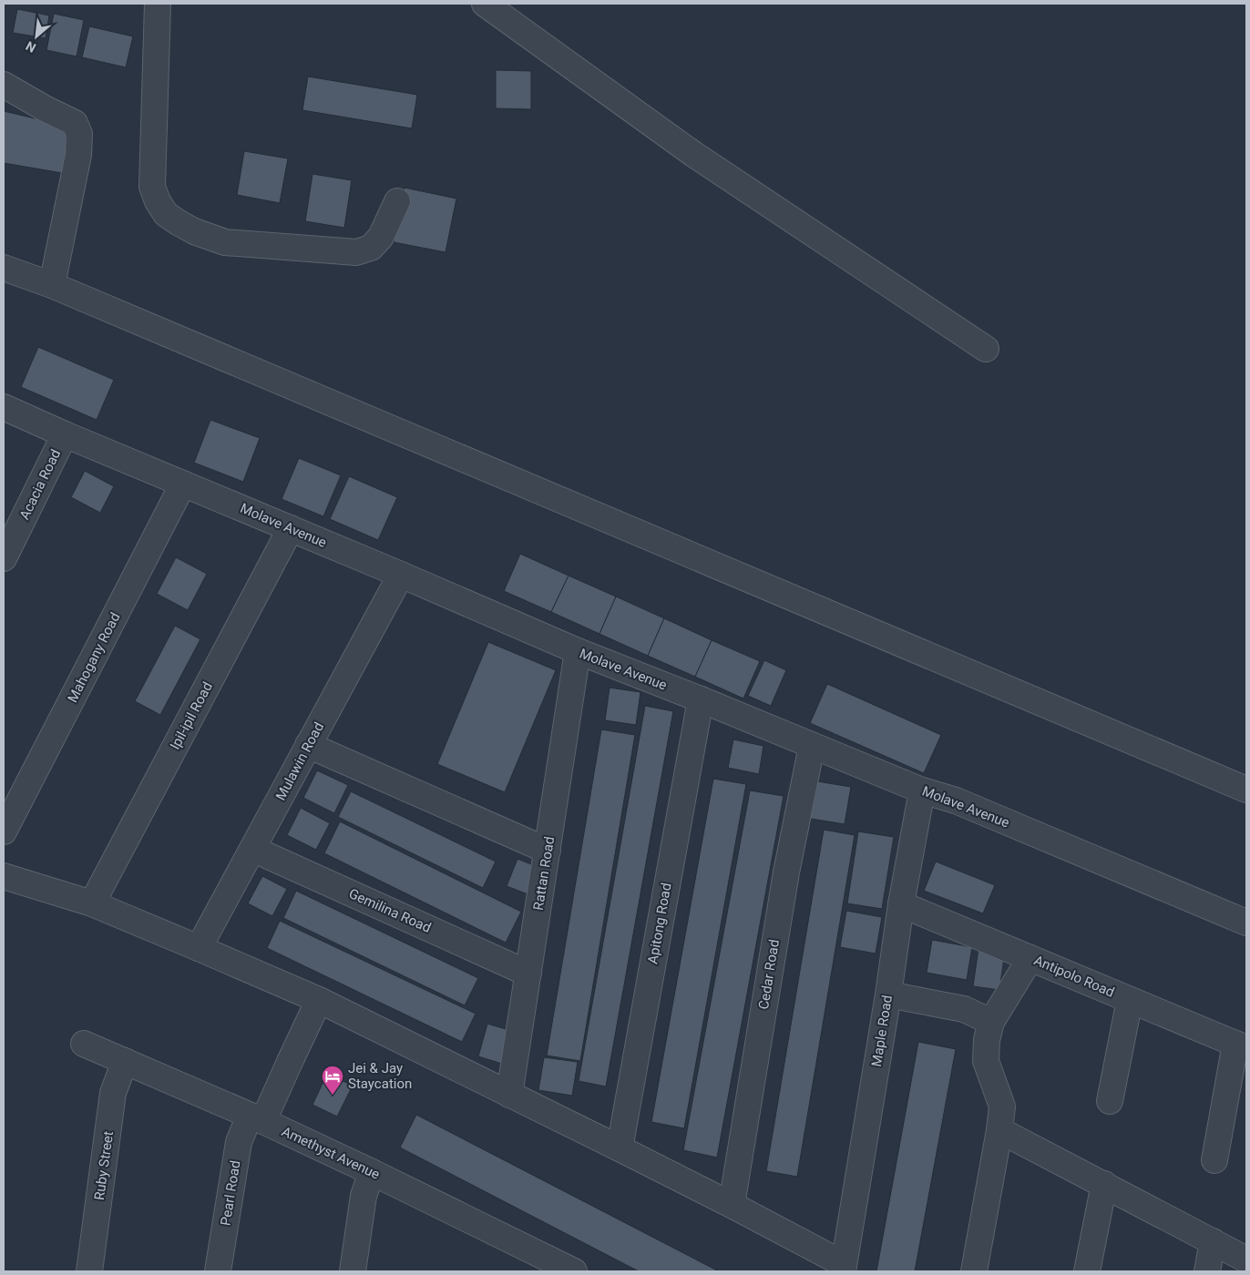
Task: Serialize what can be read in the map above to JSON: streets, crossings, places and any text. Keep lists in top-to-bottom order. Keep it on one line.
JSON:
{"streets":{"street":["Acacia Road","Molave Avenue","Mahogany Road","Ipil-ipil Road","Mulawin Road","Rattan Road","Gemilina Road","Apitong Road","Cedar Road","Antipolo Road","Maple Road","Amethyst Avenue","Ruby Street","Pearl Road"]},"crossings":[["Acacia Road","Molave Avenue"],["Molave Avenue","Mahogany Road"],["Molave Avenue","Ipil-ipil Road"],["Molave Avenue","Mulawin Road"],["Molave Avenue","Rattan Road"],["Molave Avenue","Apitong Road"],["Molave Avenue","Cedar Road"],["Molave Avenue","Maple Road"],["Mulawin Road","Gemilina Road"],["Rattan Road","Gemilina Road"],["Antipolo Road","Maple Road"],["Amethyst Avenue","Ruby Street"],["Amethyst Avenue","Pearl Road"]],"places":{"hotel":["Jei & Jay Staycation"]},"north":"bottom left"}
